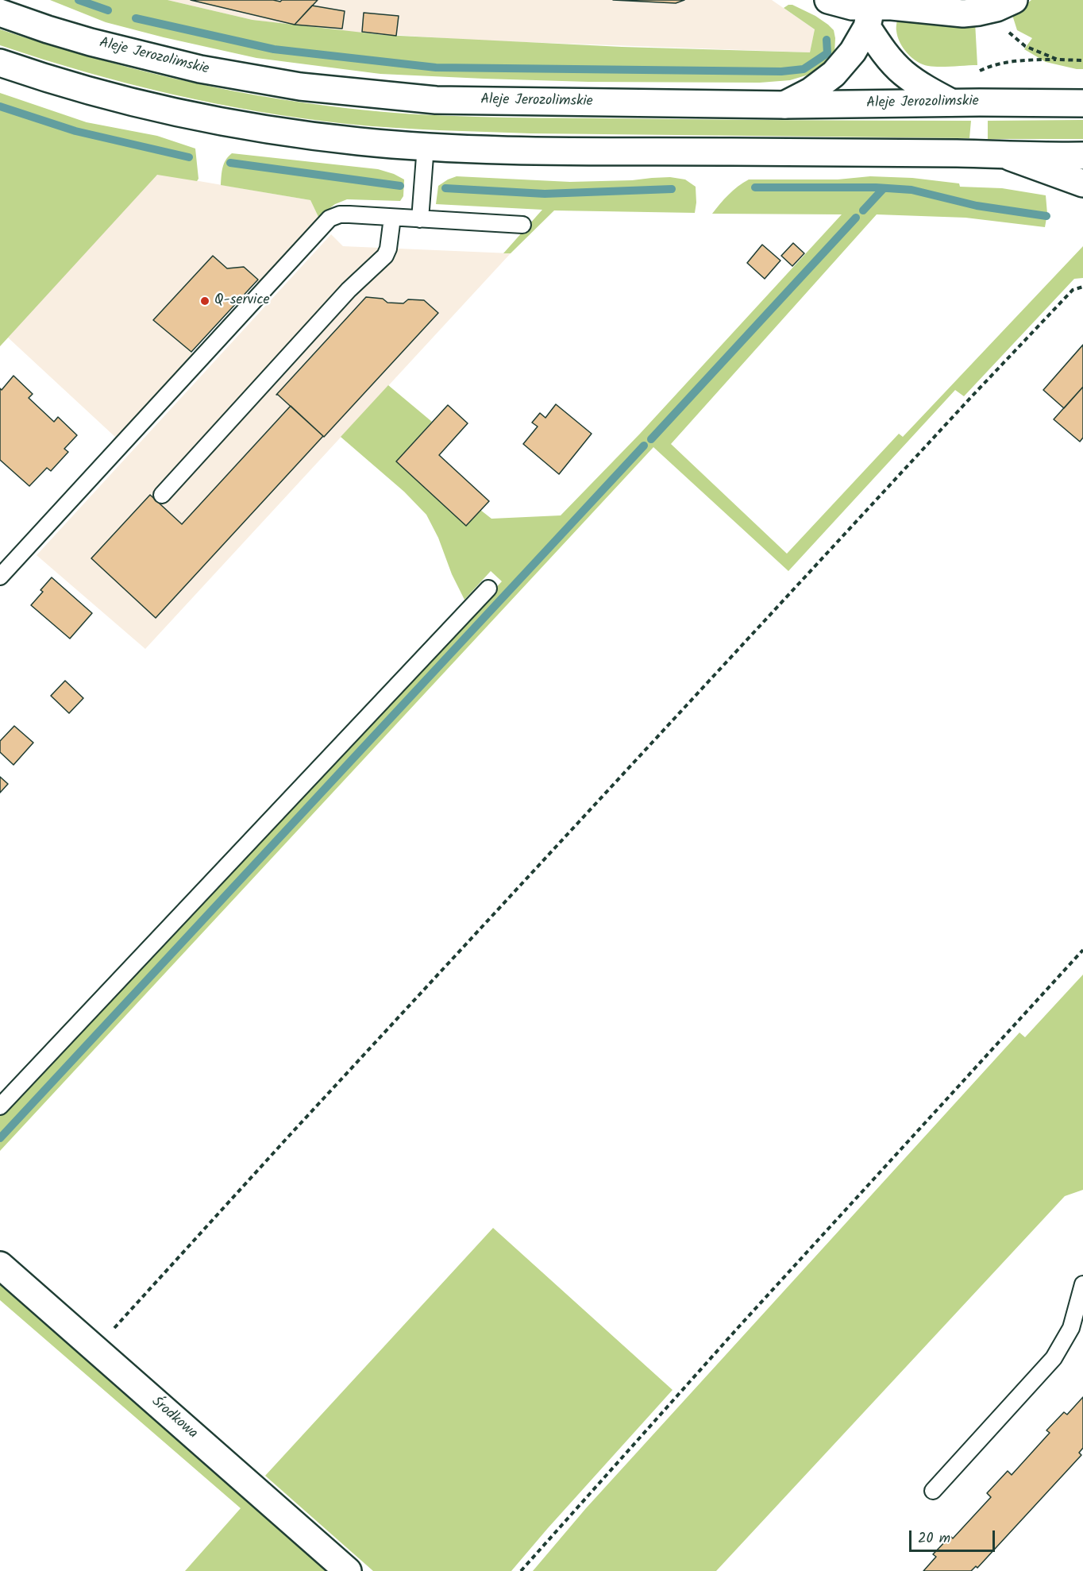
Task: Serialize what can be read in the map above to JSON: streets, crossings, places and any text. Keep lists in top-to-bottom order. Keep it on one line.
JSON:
{"streets":{"main road":["Aleje Jerozolimskie","Środkowa"]},"places":["Q-service"],"scale_bar":"20 m"}
